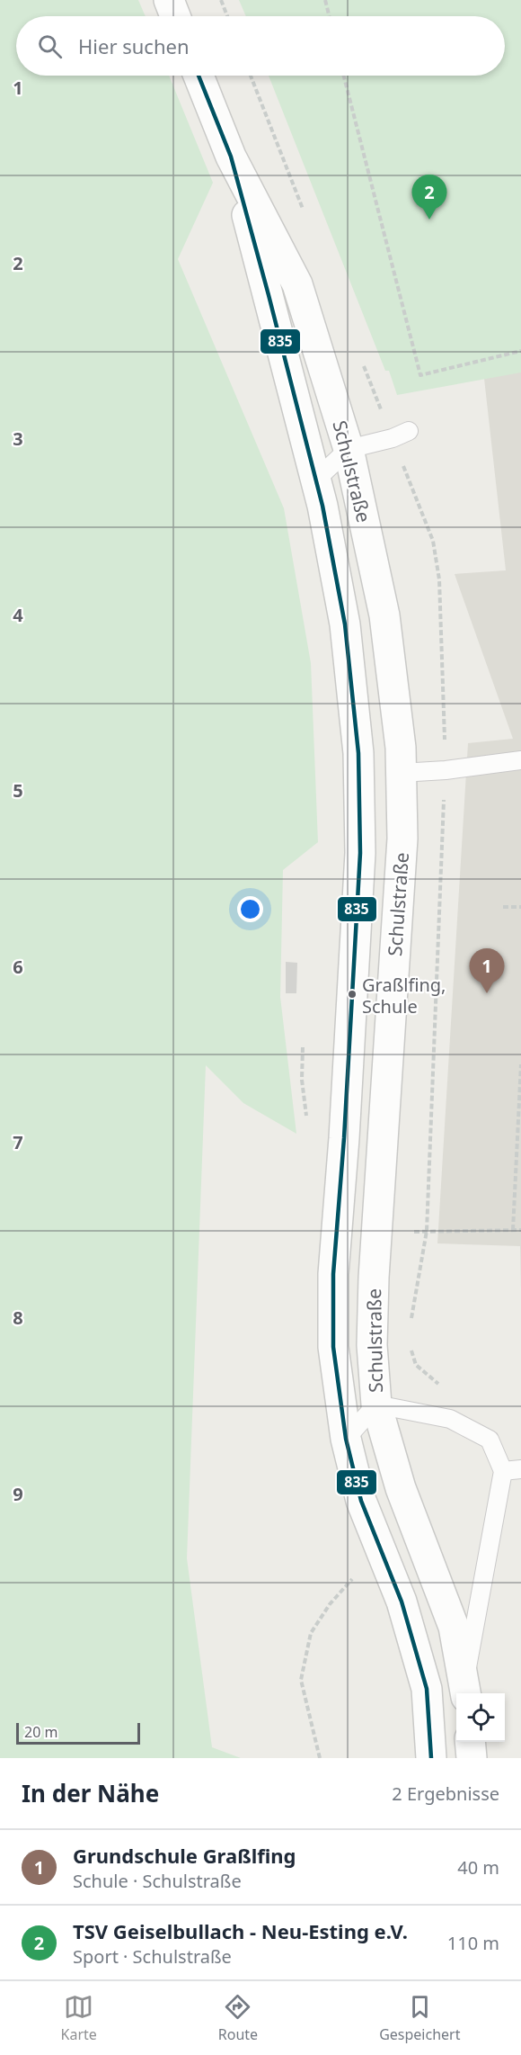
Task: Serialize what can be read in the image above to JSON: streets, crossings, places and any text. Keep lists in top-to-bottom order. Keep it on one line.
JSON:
{"streets":{"street":["Schulstraße"]},"places":["Graßlfing, Schule"],"lines":["transit line 835"],"scale_bar":"20 m","page":{"search":"Hier suchen","pins":["2","1"],"scale":"20 m","heading":["In der Nähe","2 Ergebnisse"],"list":[{"mark":"1","name":"Grundschule Graßlfing","note":"Schule · Schulstraße","value":"40 m"},{"mark":"2","name":"TSV Geiselbullach - Neu-Esting e.V.","note":"Sport · Schulstraße","value":"110 m"}],"nav":["Karte","Route","Gespeichert"]},"grid":{"rows":["1","2","3","4","5","6","7","8","9"]}}
